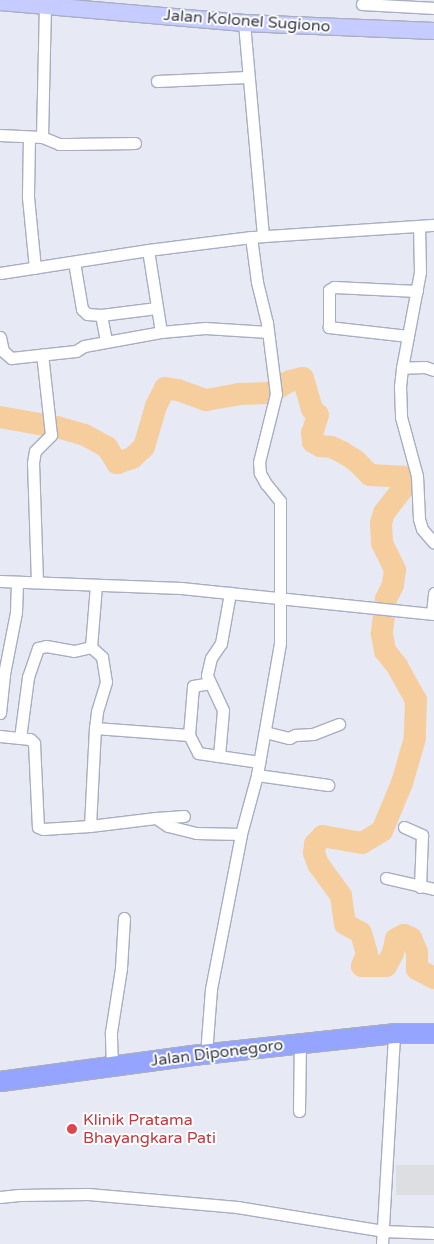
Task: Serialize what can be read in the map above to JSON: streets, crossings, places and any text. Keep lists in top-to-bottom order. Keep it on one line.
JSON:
{"streets":{"main road":["Jalan Kolonel Sugiono","Jalan Diponegoro"]},"places":["Klinik Pratama Bhayangkara Pati"]}
